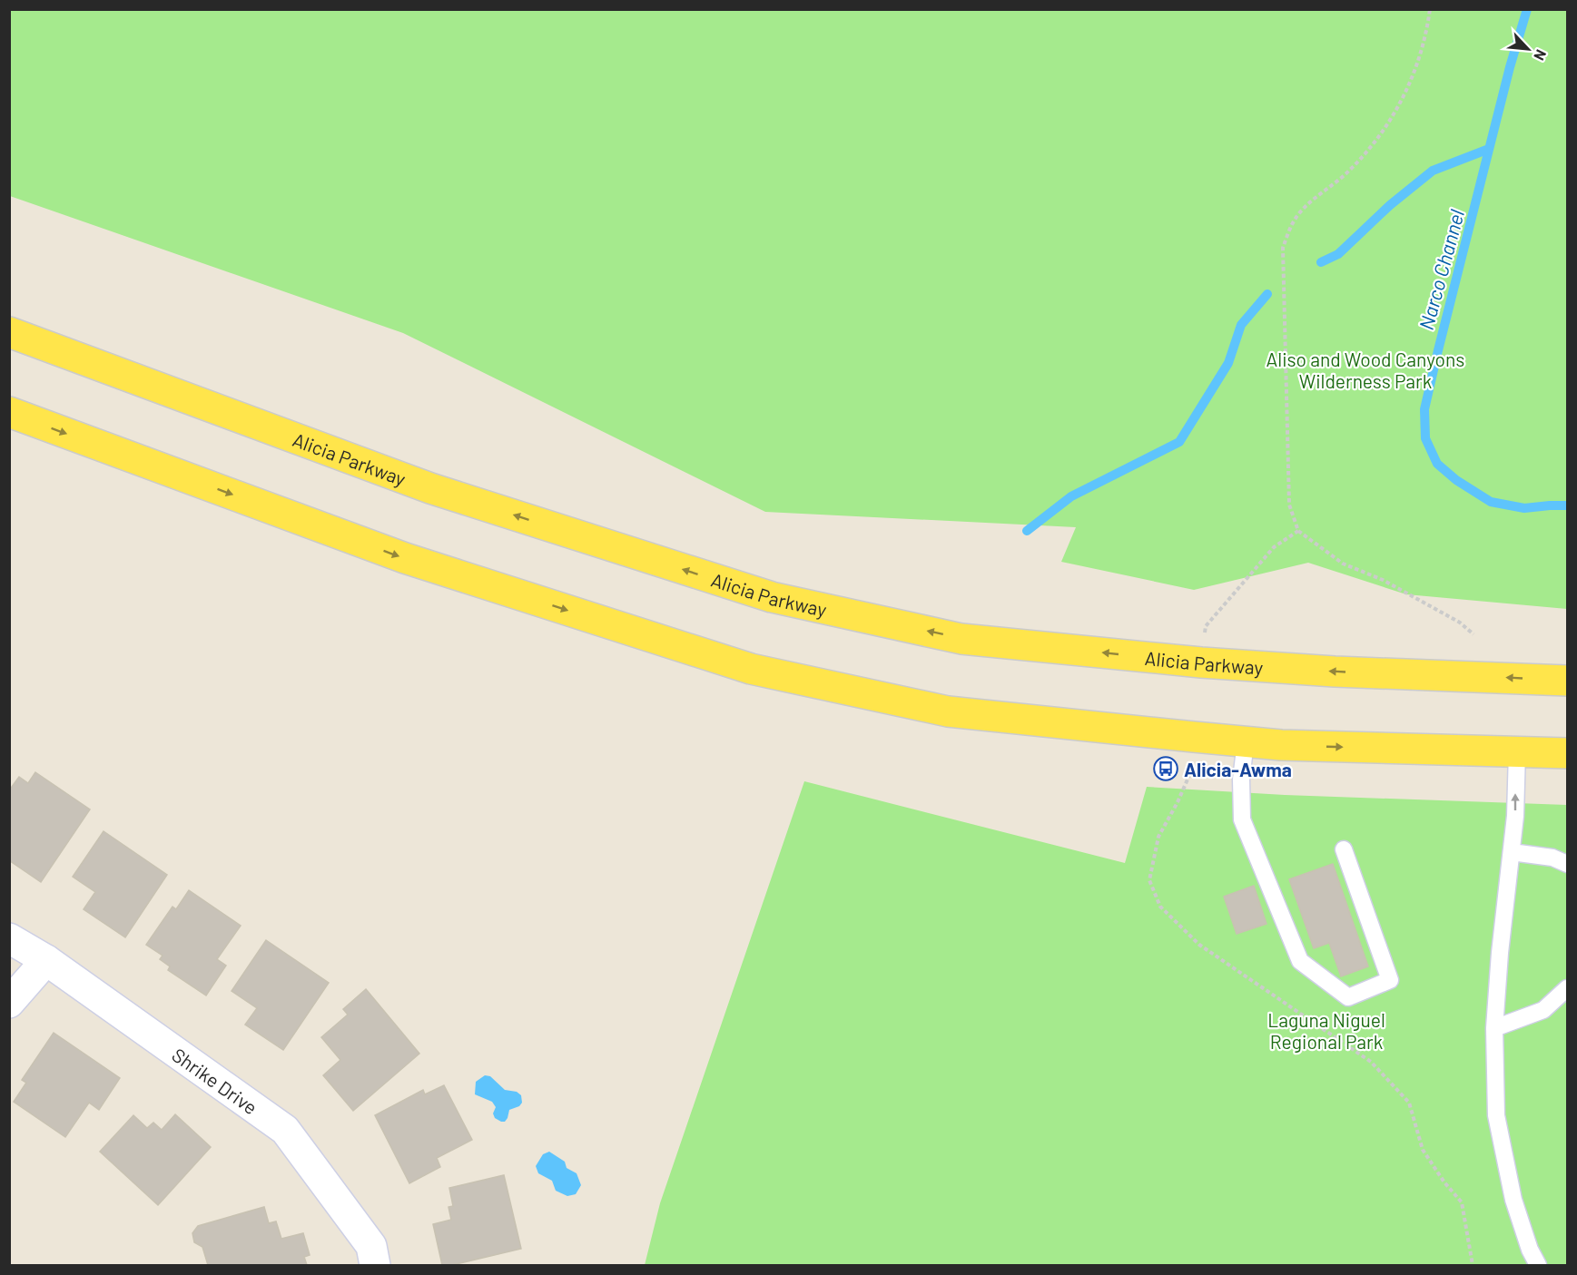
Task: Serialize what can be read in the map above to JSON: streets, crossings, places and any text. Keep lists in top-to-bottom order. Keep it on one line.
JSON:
{"streets":{"main road":["Alicia Parkway"],"street":["Shrike Drive"]},"water":["Narco Channel"],"parks":["Aliso and Wood Canyons Wilderness Park","Laguna Niguel Regional Park"],"places":{"bus stop":["Alicia-Awma"]},"north":"bottom right"}
